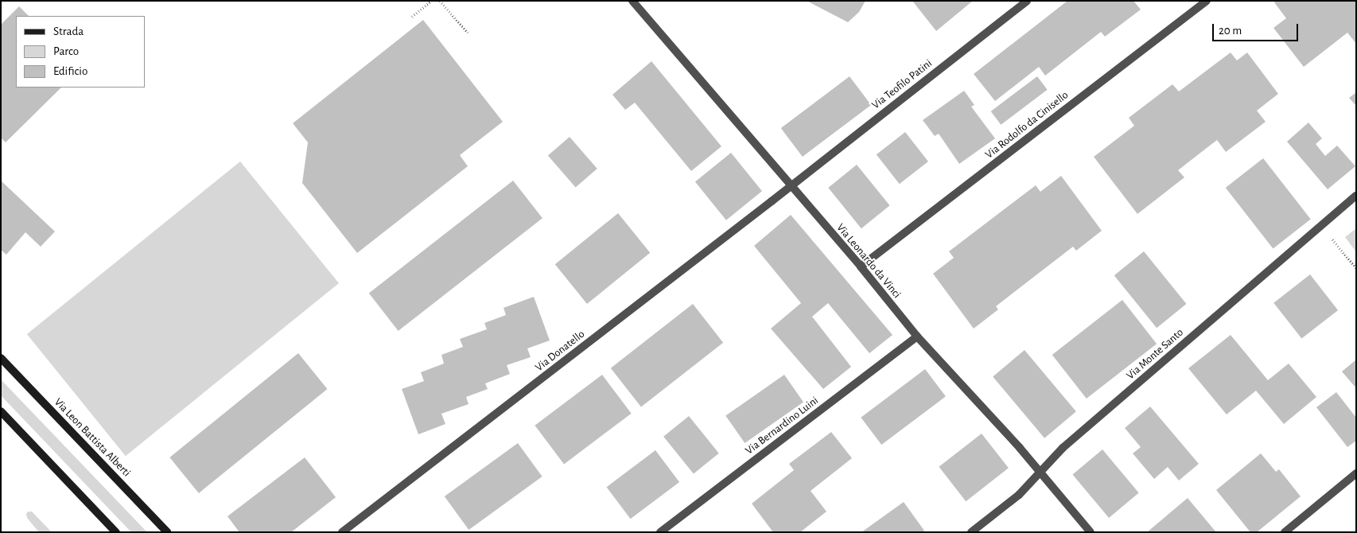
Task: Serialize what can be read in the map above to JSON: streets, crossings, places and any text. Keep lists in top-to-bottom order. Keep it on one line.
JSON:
{"streets":{"street":["Via Teofilo Patini","Via Rodolfo da Cinisello","Via Leonardo da Vinci","Via Donatello","Via Monte Santo","Via Bernardino Luini","Via Leon Battista Alberti"]},"crossings":[["Via Teofilo Patini","Via Leonardo da Vinci"],["Via Teofilo Patini","Via Donatello"],["Via Rodolfo da Cinisello","Via Leonardo da Vinci"],["Via Leonardo da Vinci","Via Donatello"],["Via Leonardo da Vinci","Via Monte Santo"],["Via Leonardo da Vinci","Via Bernardino Luini"]],"legend":["Strada","Parco","Edificio"],"scale_bar":"20 m"}
